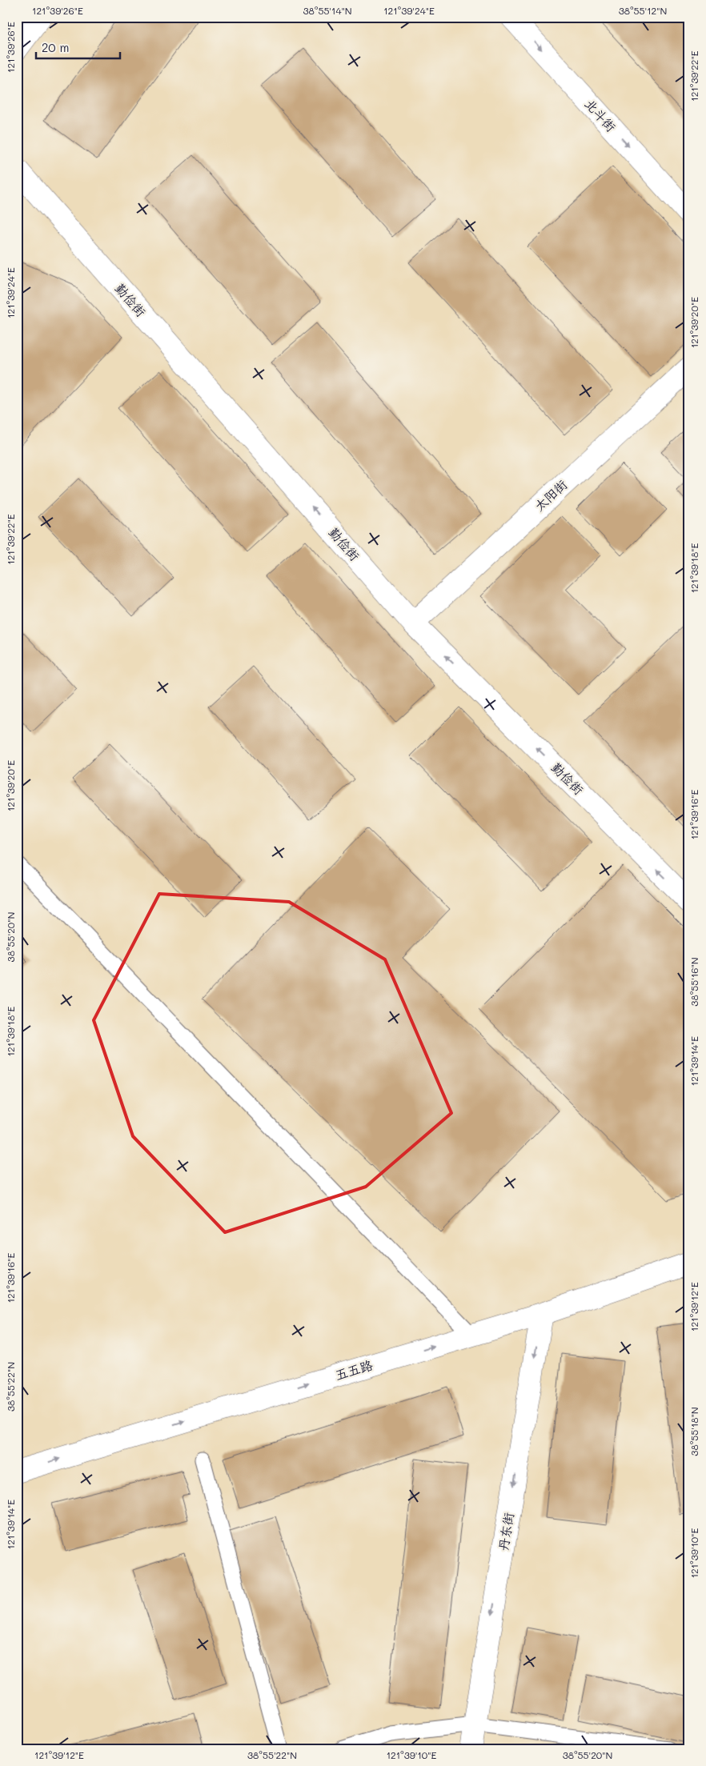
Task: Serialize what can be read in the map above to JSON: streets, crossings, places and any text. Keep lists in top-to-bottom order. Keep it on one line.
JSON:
{"streets":{"street":["北斗街","勤俭街","太阳街","五五路","丹东街"]},"crossings":[["勤俭街","太阳街"],["五五路","丹东街"]],"one_way":["北斗街","勤俭街","五五路","丹东街"],"scale_bar":"20 m","coordinates":["121°39'26\"E","38°55'14\"N","121°39'24\"E","38°55'12\"N","121°39'22\"E","121°39'20\"E","121°39'18\"E","121°39'16\"E","38°55'20\"N","38°55'16\"N","121°39'14\"E","121°39'12\"E","38°55'22\"N","38°55'18\"N","121°39'10\"E"]}
